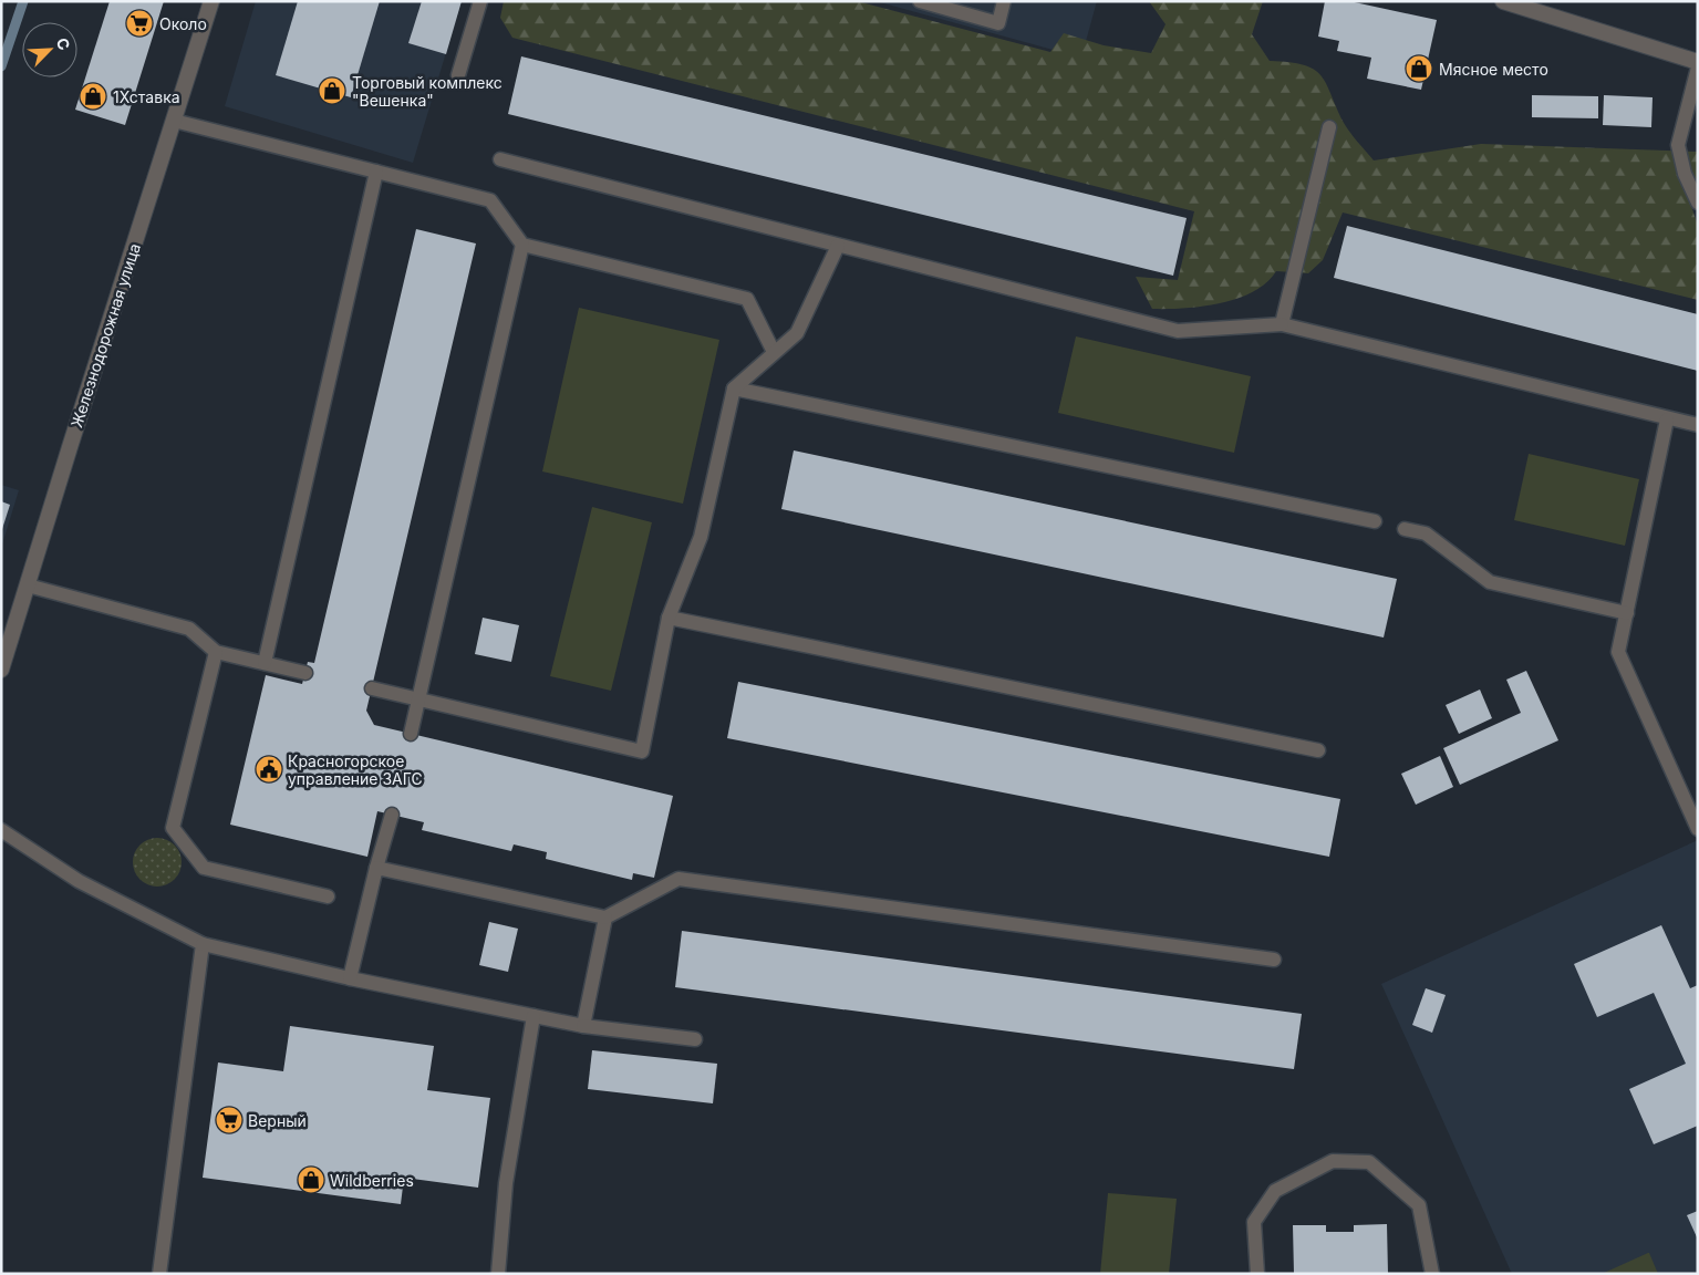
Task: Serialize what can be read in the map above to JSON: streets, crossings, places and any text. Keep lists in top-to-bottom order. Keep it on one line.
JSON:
{"streets":{"street":["Железнодорожная улица"]},"places":{"supermarket":["Около","Верный"],"shop":["Мясное место","Торговый комплекс \"Вешенка\"","1Хставка","Wildberries"],"public building":["Красногорское управление ЗАГС"]},"north":"top right"}
